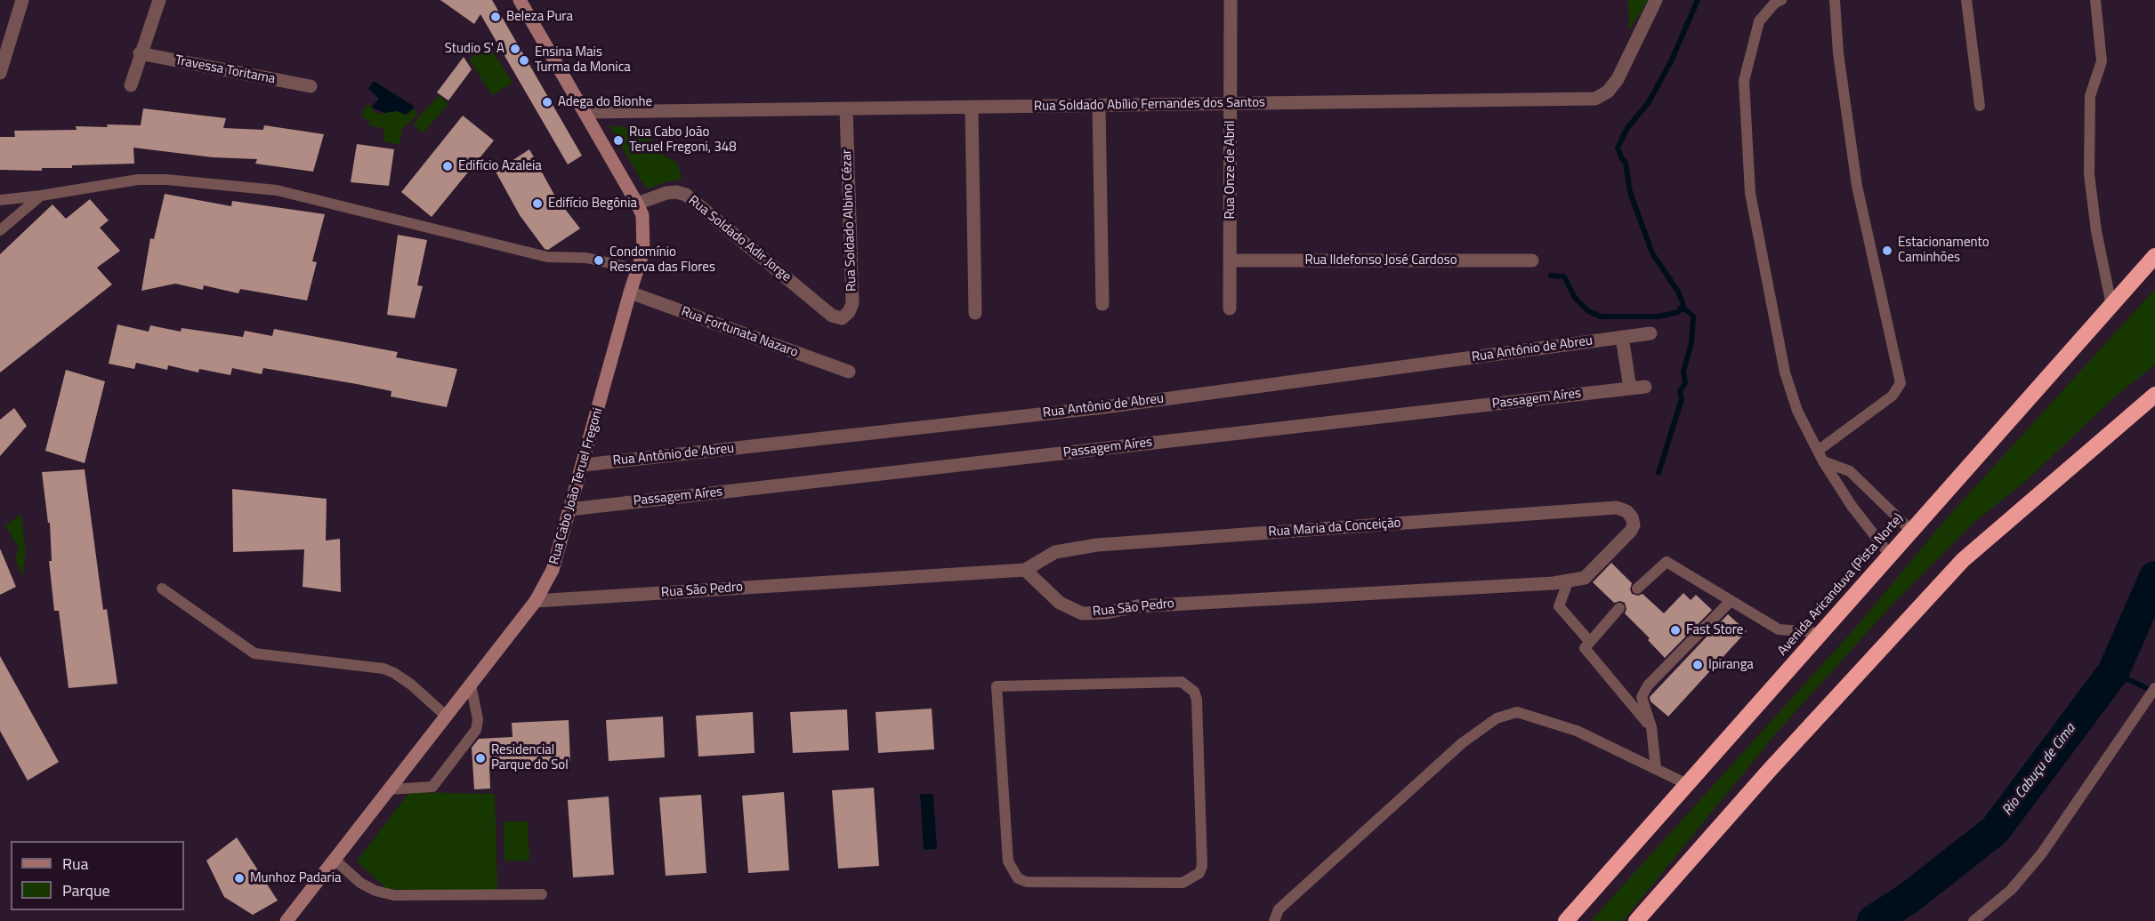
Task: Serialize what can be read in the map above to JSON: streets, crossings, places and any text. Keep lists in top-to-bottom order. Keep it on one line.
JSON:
{"streets":{"highway":["Avenida Aricanduva (Pista Norte)"],"street":["Travessa Toritama","Rua Soldado Abílio Fernandes dos Santos","Rua Onze de Abril","Rua Soldado Albino Cézar","Rua Soldado Adir Jorge","Rua Ildefonso José Cardoso","Rua Fortunata Nazaro","Rua Antônio de Abreu","Passagem Aíres","Rua Cabo João Teruel Fregoni","Rua Maria da Conceição","Rua São Pedro"]},"crossings":[["Rua Soldado Abílio Fernandes dos Santos","Rua Onze de Abril"],["Rua Soldado Abílio Fernandes dos Santos","Rua Soldado Albino Cézar"],["Rua Soldado Abílio Fernandes dos Santos","Rua Cabo João Teruel Fregoni"],["Rua Onze de Abril","Rua Ildefonso José Cardoso"],["Rua Soldado Albino Cézar","Rua Soldado Adir Jorge"],["Rua Soldado Adir Jorge","Rua Cabo João Teruel Fregoni"],["Rua Fortunata Nazaro","Rua Cabo João Teruel Fregoni"],["Rua Antônio de Abreu","Rua Cabo João Teruel Fregoni"],["Passagem Aíres","Rua Cabo João Teruel Fregoni"],["Rua Cabo João Teruel Fregoni","Rua São Pedro"],["Rua Maria da Conceição","Rua São Pedro"]],"water":["Rio Cabuçu de Cima"],"places":["Beleza Pura","Studio S' A","Ensina Mais Turma da Monica","Adega do Bionhe","Rua Cabo João Teruel Fregoni, 348","Edifício Azaleia","Edifício Begônia","Estacionamento Caminhões","Condomínio Reserva das Flores","Fast Store","Ipiranga","Residencial Parque do Sol","Munhoz Padaria"],"legend":["Rua","Parque"]}
